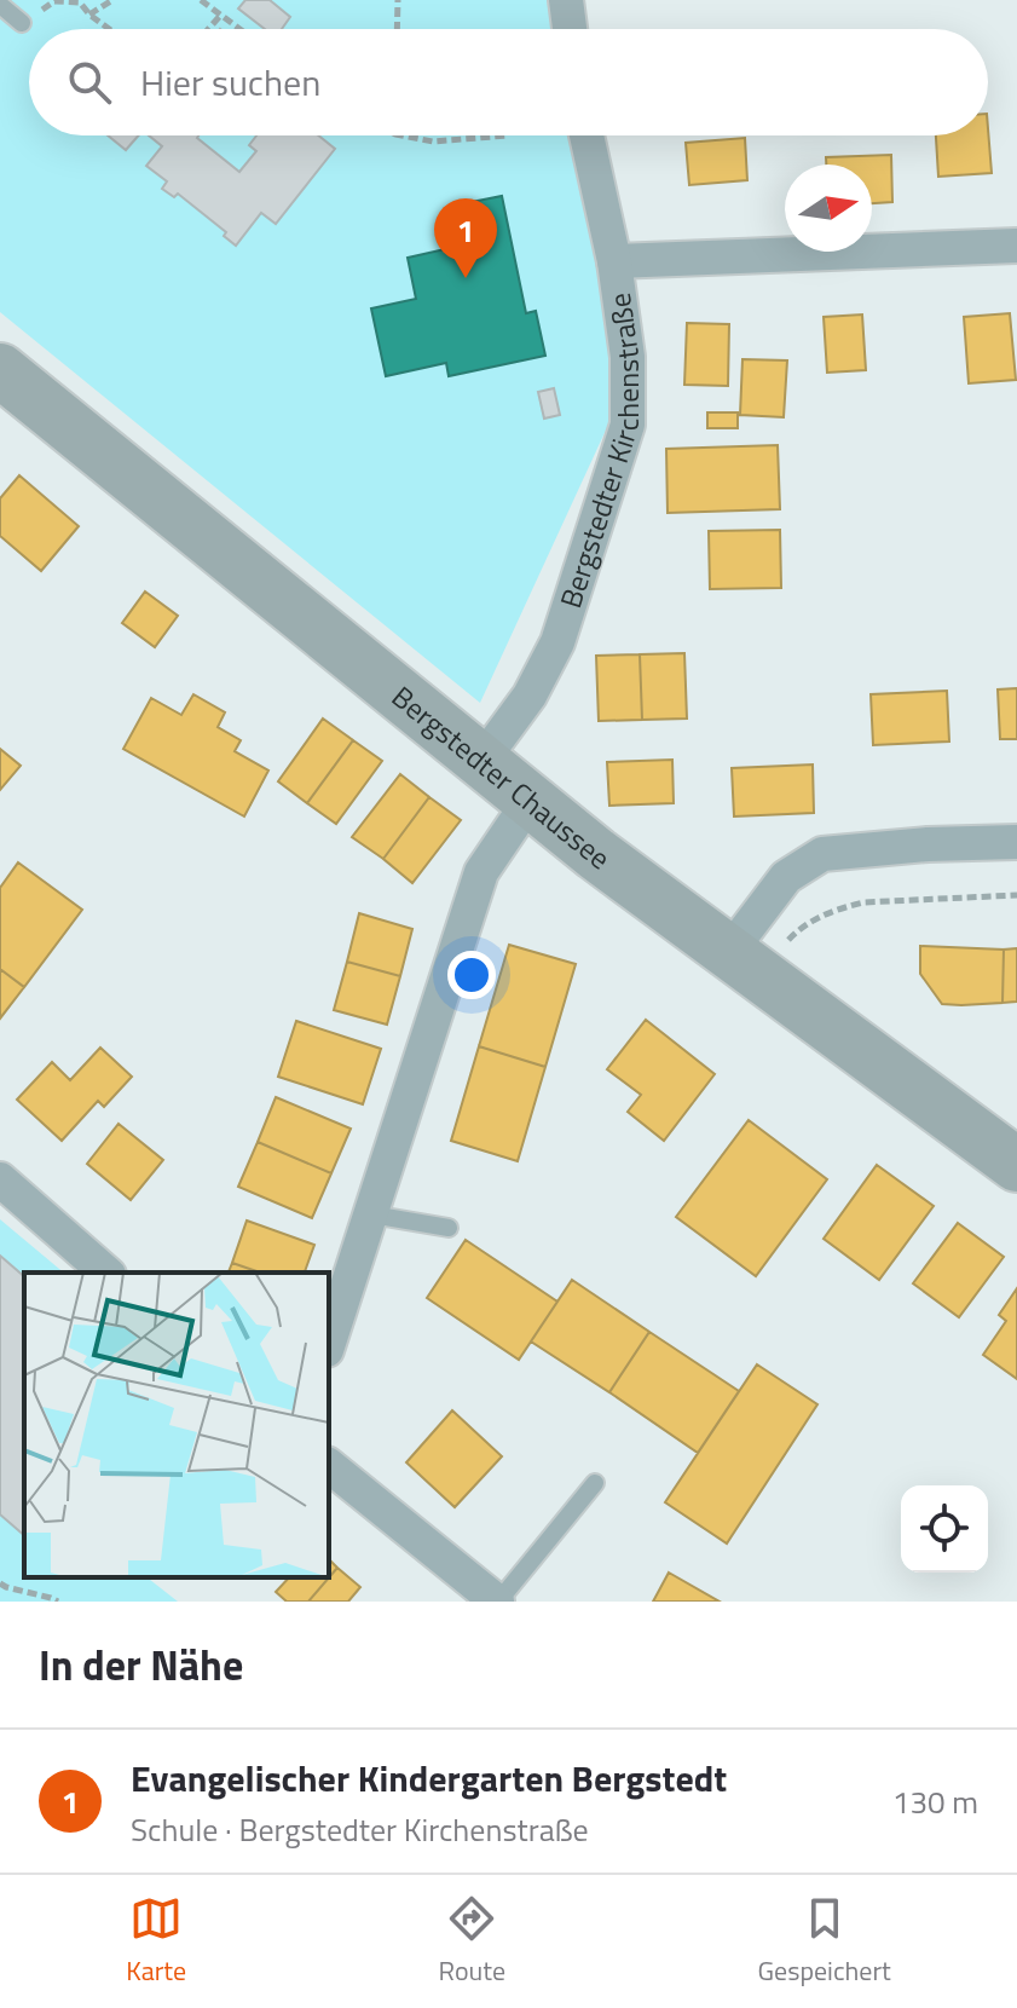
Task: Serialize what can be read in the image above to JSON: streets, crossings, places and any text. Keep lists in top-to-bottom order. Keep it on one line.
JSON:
{"streets":{"main road":["Bergstedter Chaussee"],"street":["Bergstedter Kirchenstraße"]},"crossings":[["Bergstedter Kirchenstraße","Bergstedter Chaussee"]],"north":"right","page":{"search":"Hier suchen","pins":"1","heading":"In der Nähe","list":[{"mark":"1","name":"Evangelischer Kindergarten Bergstedt","note":"Schule · Bergstedter Kirchenstraße","value":"130 m"}],"nav":["Karte","Route","Gespeichert"]}}
